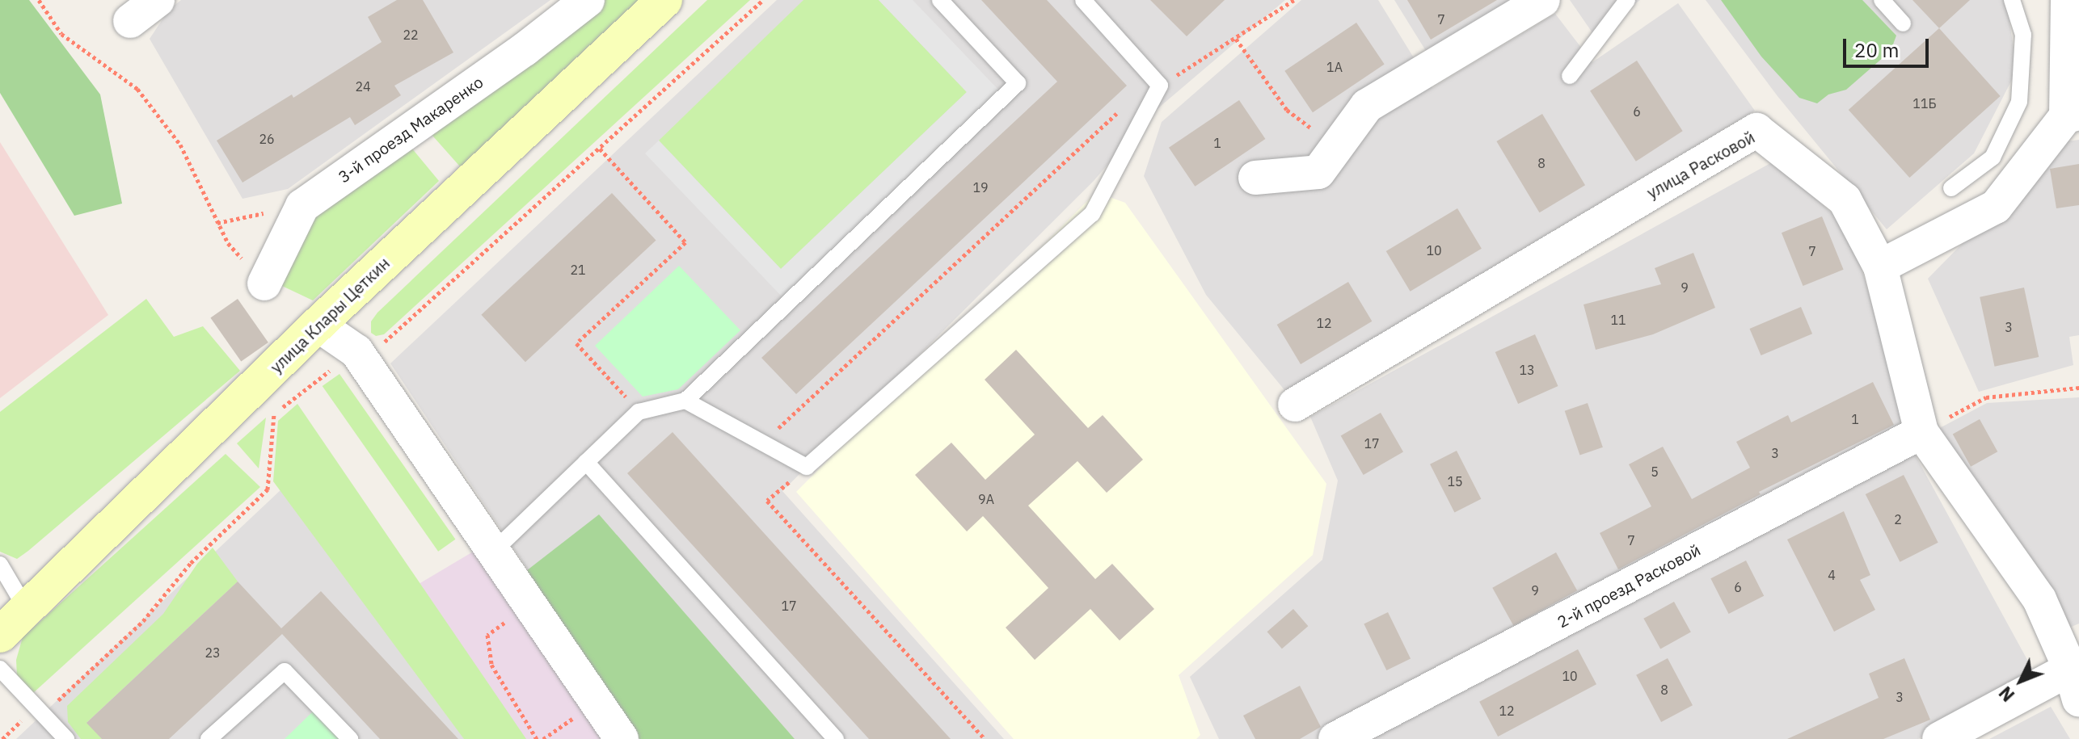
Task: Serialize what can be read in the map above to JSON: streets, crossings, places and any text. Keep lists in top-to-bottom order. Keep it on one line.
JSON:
{"streets":{"main road":["улица Клары Цеткин"],"street":["3-й проезд Макаренко","улица Расковой","2-й проезд Расковой"]},"house_numbers":["7","22","1А","24","11Б","6","26","1","8","19","10","7","21","9","11","12","3","13","1","17","3","5","15","9А","2","7","4","6","9","17","23","10","8","3","12"],"scale_bar":"20 m","north":"bottom left"}
